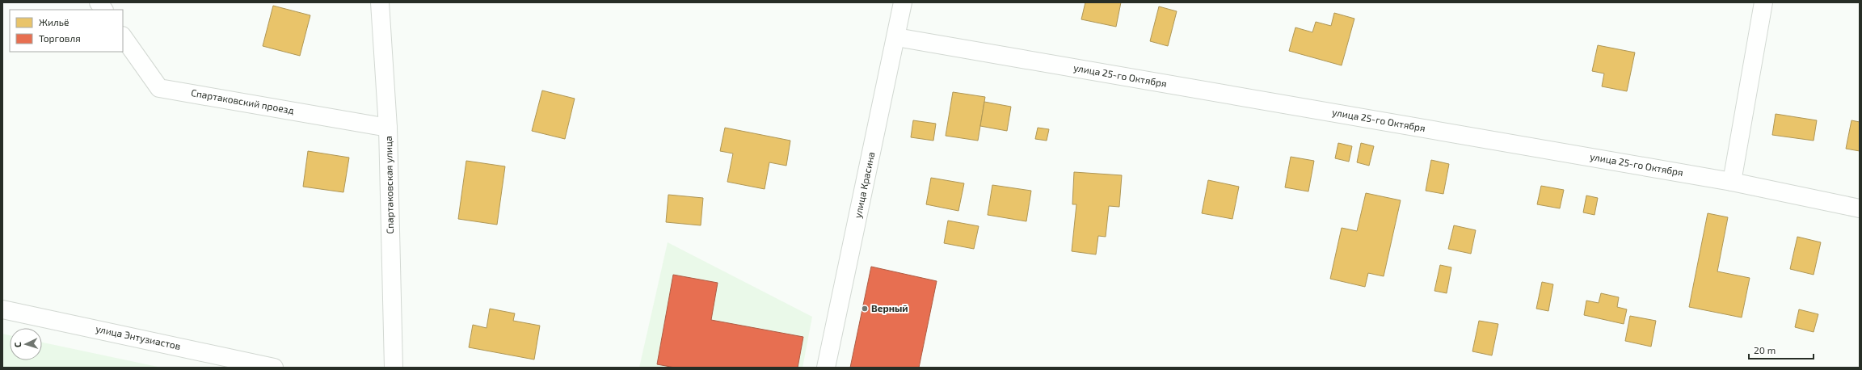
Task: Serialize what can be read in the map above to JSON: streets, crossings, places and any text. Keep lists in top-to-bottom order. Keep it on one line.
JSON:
{"streets":{"street":["улица 25-го Октября","Спартаковский проезд","Спартаковская улица","улица Красина","улица Энтузиастов"]},"crossings":[["улица 25-го Октября","улица Красина"],["Спартаковский проезд","Спартаковская улица"]],"places":["Верный"],"legend":["Жильё","Торговля"],"scale_bar":"20 m","north":"left"}
